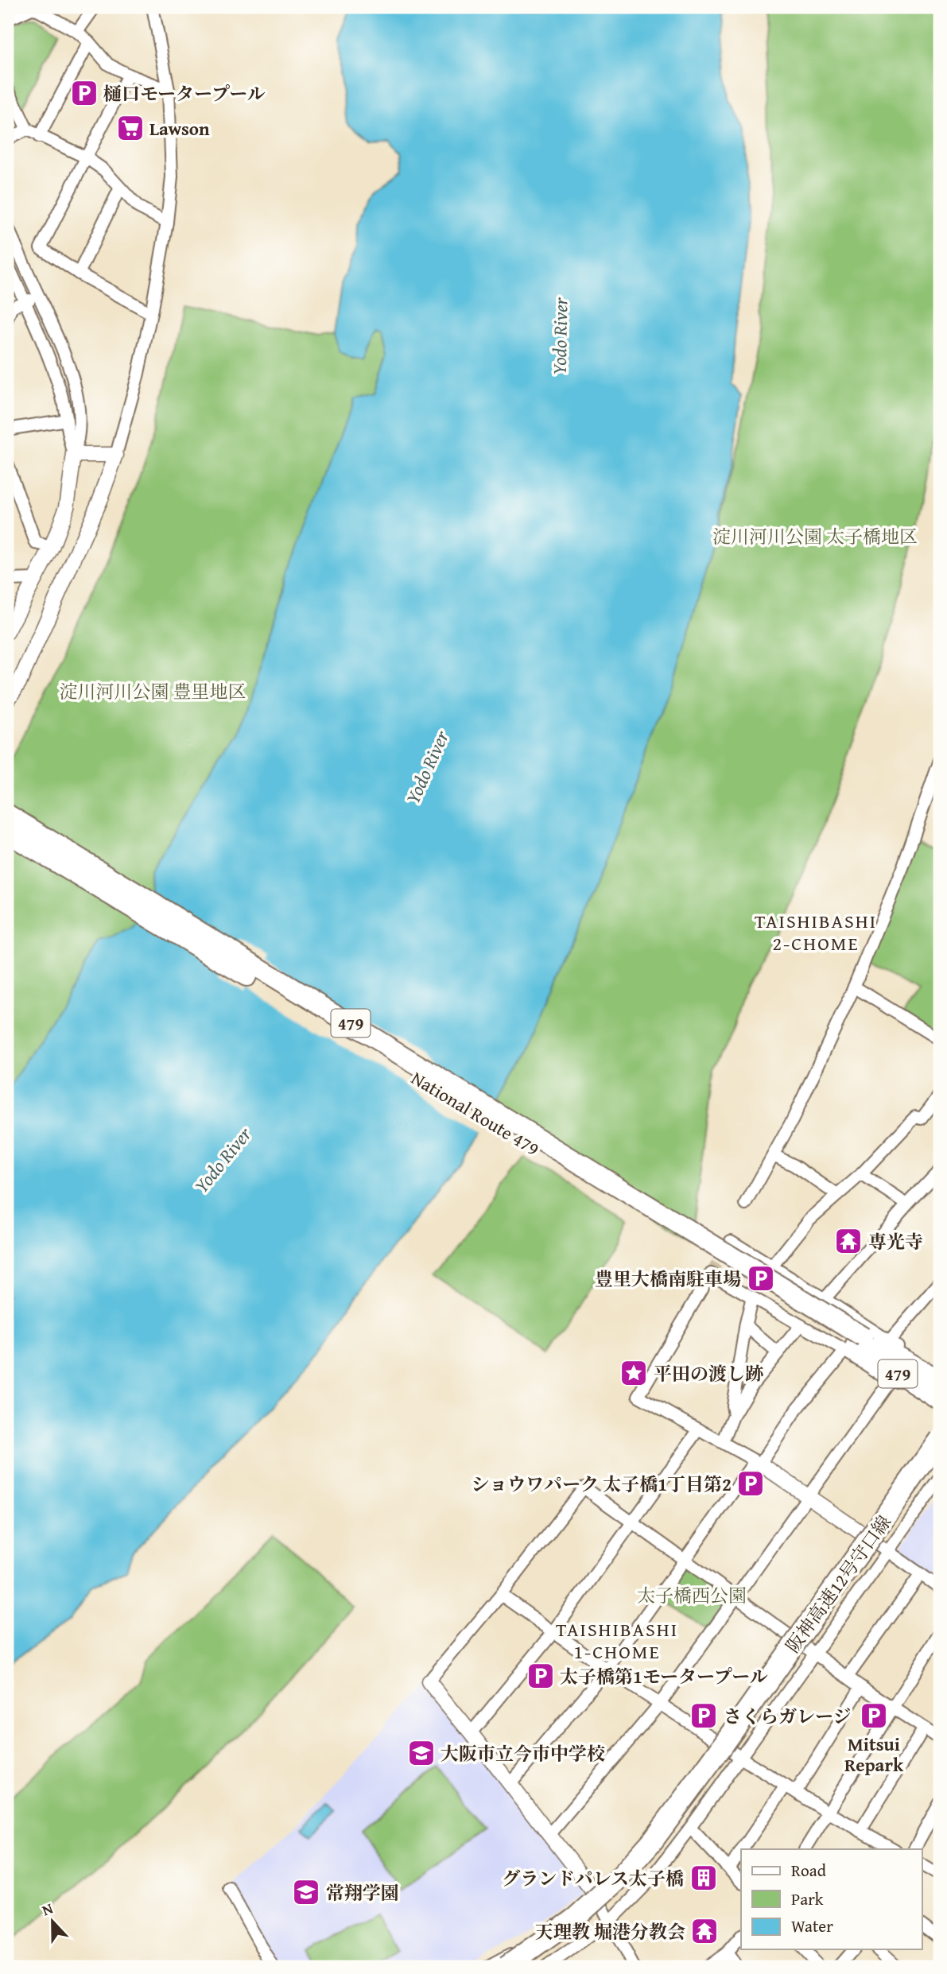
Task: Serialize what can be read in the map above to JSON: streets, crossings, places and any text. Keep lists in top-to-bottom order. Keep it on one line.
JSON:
{"streets":{"highway":["479","National Route 479","阪神高速12号守口線"]},"districts":["TAISHIBASHI 2-CHOME","TAISHIBASHI 1-CHOME"],"water":["Yodo River"],"parks":["淀川河川公園 太子橋地区","淀川河川公園 豊里地区","太子橋西公園"],"places":{"parking":["樋口モータープール","豊里大橋南駐車場","ショウワパーク 太子橋1丁目第2","太子橋第1モータープール","さくらガレージ","Mitsui Repark"],"supermarket":["Lawson"],"temple":["専光寺","天理教 堀港分教会"],"place":["平田の渡し跡"],"school or university":["大阪市立今市中学校","常翔学園"],"building":["グランドパレス太子橋"]},"legend":["Road","Park","Water"],"north":"top"}
